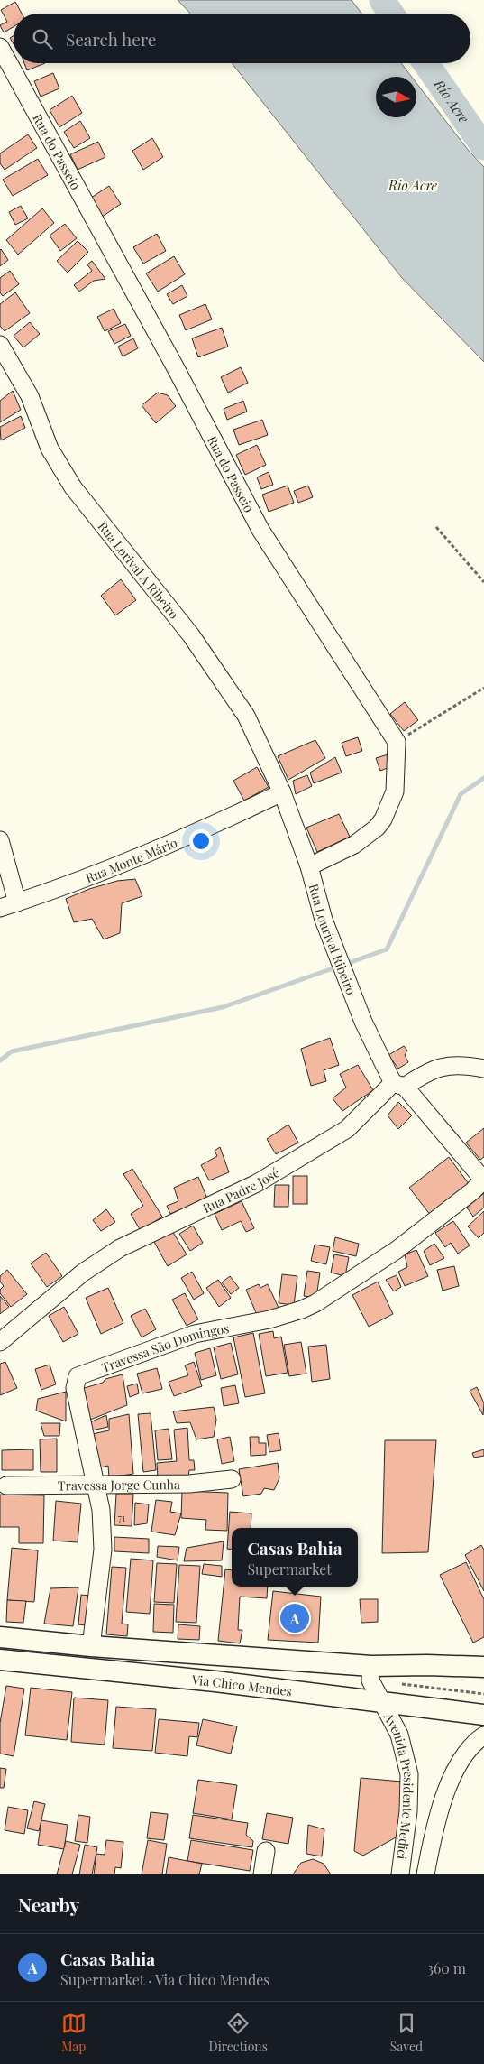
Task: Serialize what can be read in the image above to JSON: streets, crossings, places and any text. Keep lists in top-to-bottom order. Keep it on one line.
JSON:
{"streets":{"main road":["Via Chico Mendes"],"street":["Rua do Passeio","Rua Lorival A Ribeiro","Rua Monte Mário","Rua Lourival Ribeiro","Rua Padre José","Travessa São Domingos","Travessa Jorge Cunha","Avenida Presidente Medici"]},"crossings":[["Rua Lorival A Ribeiro","Rua Monte Mário"],["Rua Lorival A Ribeiro","Rua Lourival Ribeiro"],["Rua Monte Mário","Rua Lourival Ribeiro"],["Rua Lourival Ribeiro","Rua Padre José"],["Rua Lourival Ribeiro","Travessa São Domingos"],["Travessa São Domingos","Travessa Jorge Cunha"],["Travessa São Domingos","Via Chico Mendes"],["Via Chico Mendes","Avenida Presidente Medici"]],"water":["Río Acre","Rio Acre"],"house_numbers":["71"],"north":"right","page":{"search":"Search here","popup":["Casas Bahia","Supermarket"],"pins":"A","heading":"Nearby","list":[{"mark":"A","name":"Casas Bahia","note":"Supermarket · Via Chico Mendes","value":"360 m"}],"nav":["Map","Directions","Saved"]}}
